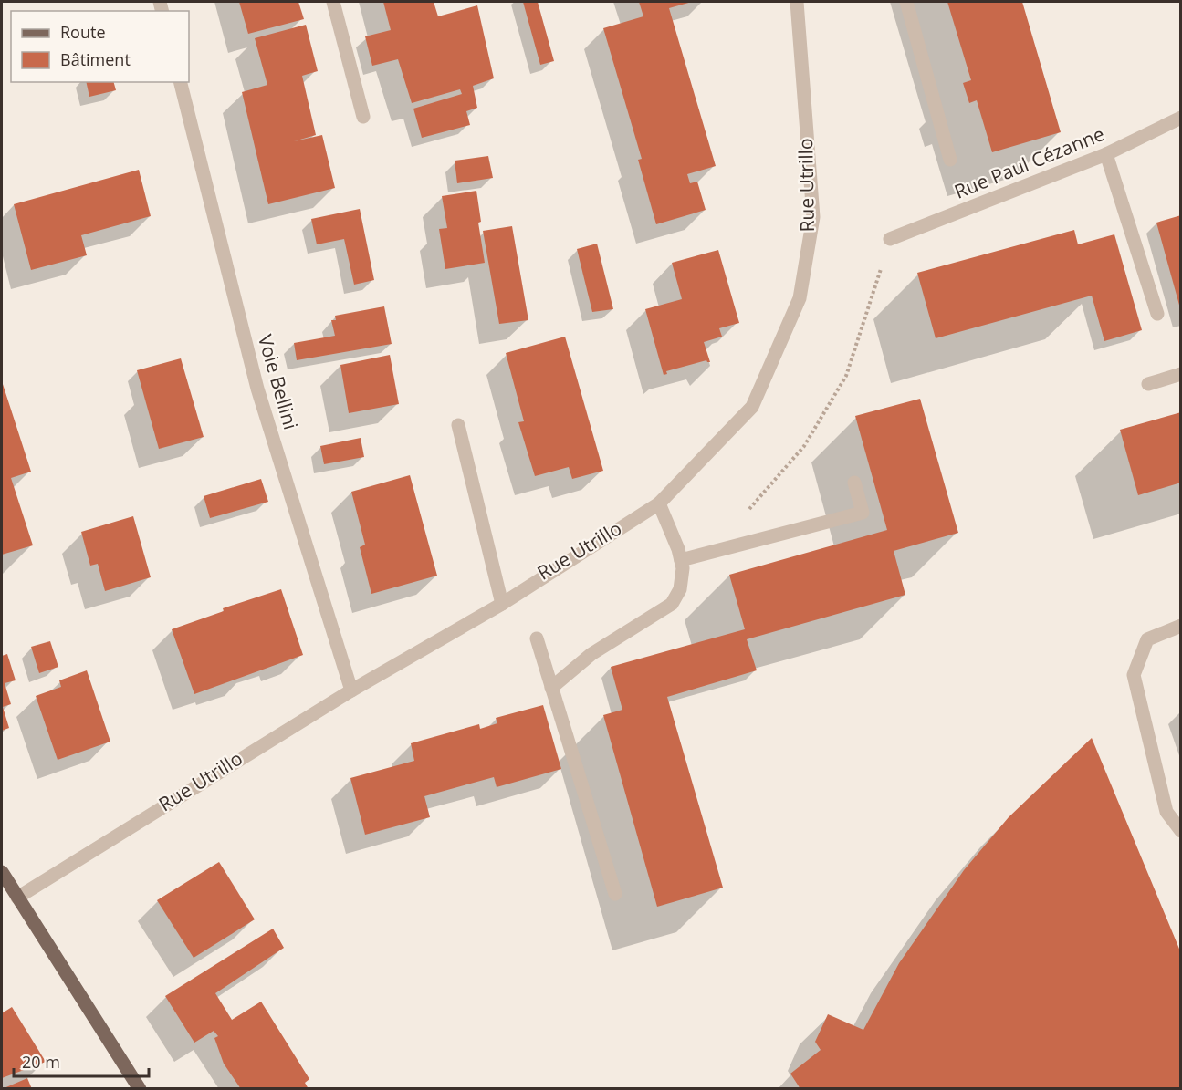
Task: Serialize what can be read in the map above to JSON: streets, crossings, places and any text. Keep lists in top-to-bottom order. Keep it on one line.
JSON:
{"streets":{"street":["Rue Paul Cézanne","Rue Utrillo","Voie Bellini"]},"crossings":[["Rue Utrillo","Voie Bellini"]],"legend":["Route","Bâtiment"],"scale_bar":"20 m"}
